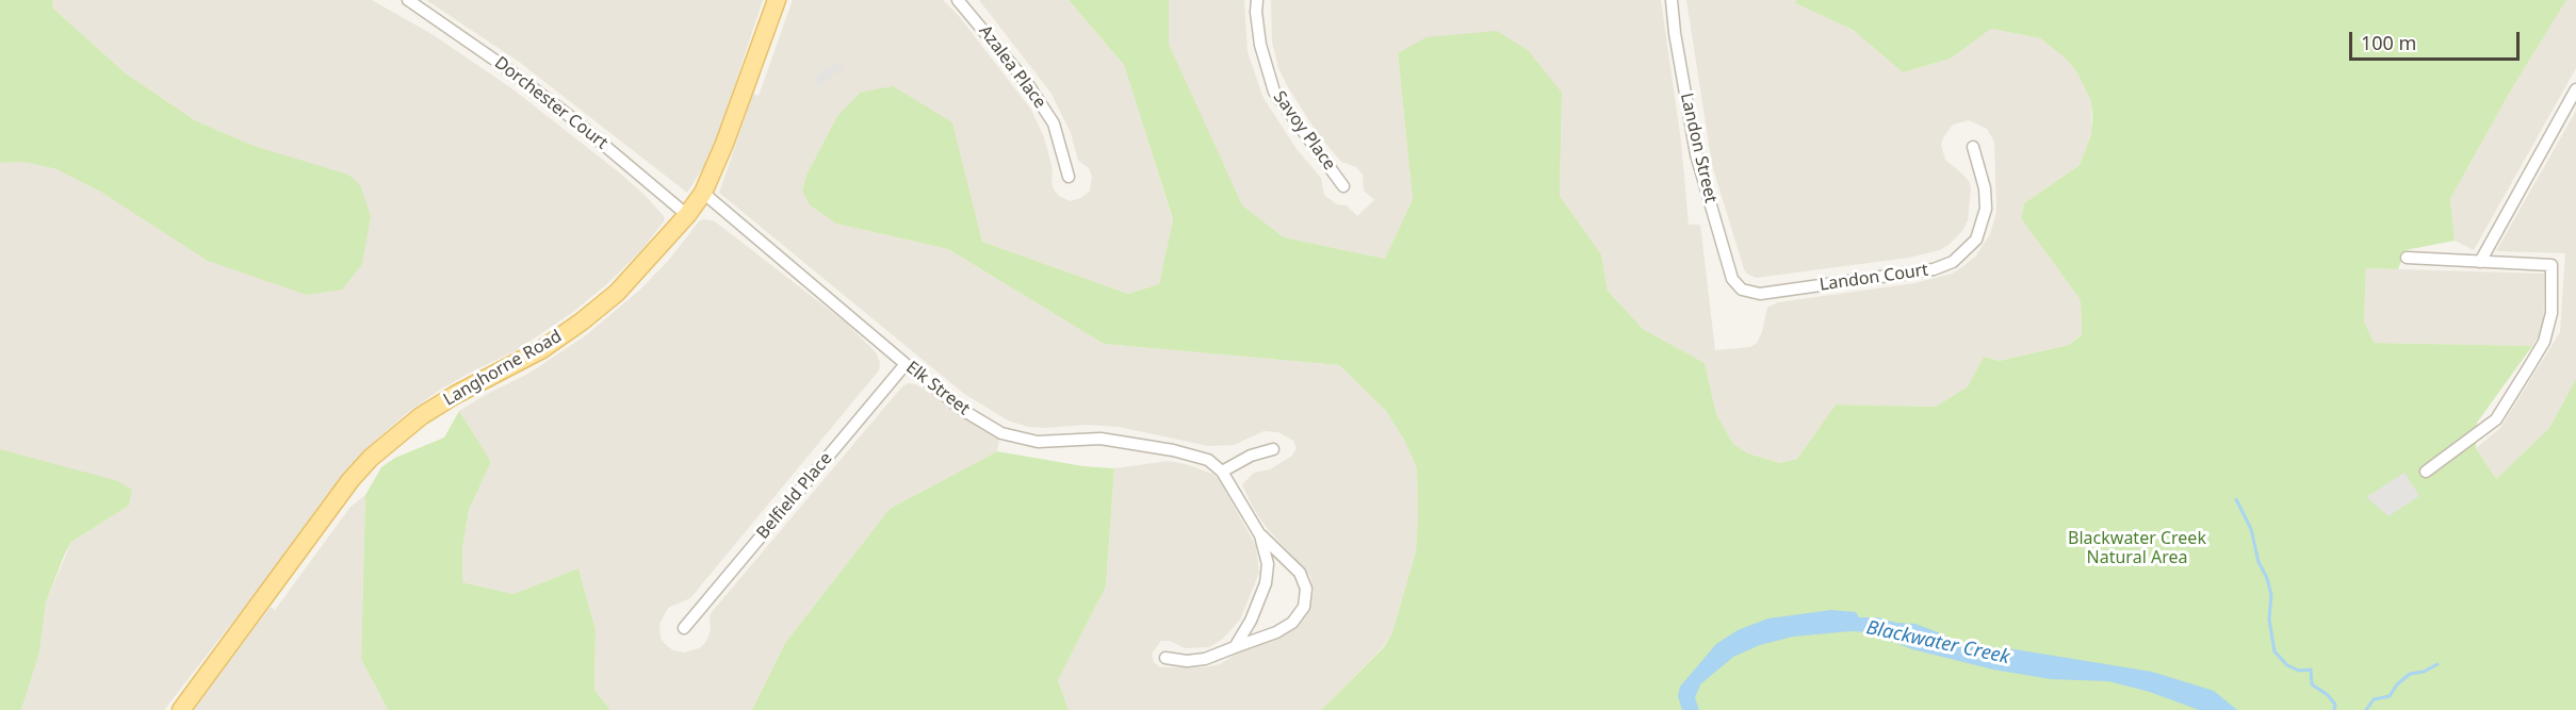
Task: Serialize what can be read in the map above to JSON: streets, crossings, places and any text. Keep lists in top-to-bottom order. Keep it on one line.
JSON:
{"streets":{"main road":["Langhorne Road"],"street":["Azalea Place","Dorchester Court","Savoy Place","Landon Street","Landon Court","Elk Street","Belfield Place"]},"crossings":[["Dorchester Court","Langhorne Road"],["Landon Street","Landon Court"],["Langhorne Road","Elk Street"],["Elk Street","Belfield Place"]],"water":["Blackwater Creek"],"parks":["Blackwater Creek Natural Area"],"scale_bar":"100 m"}
